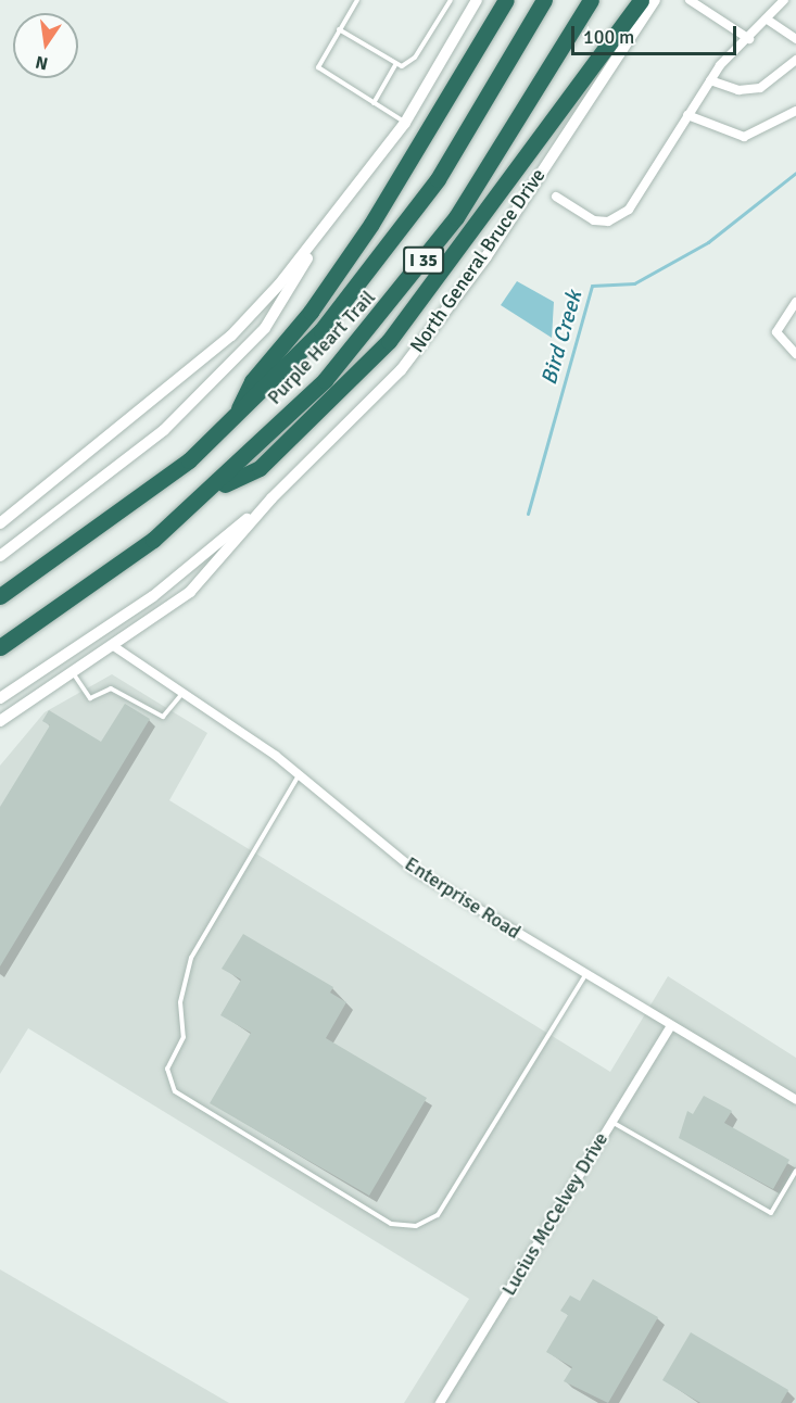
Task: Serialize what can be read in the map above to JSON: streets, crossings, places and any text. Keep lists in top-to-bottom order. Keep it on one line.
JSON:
{"streets":{"highway":["I 35","Purple Heart Trail"],"main road":["North General Bruce Drive"],"street":["Enterprise Road","Lucius McCelvey Drive"]},"crossings":[["Enterprise Road","Lucius McCelvey Drive"]],"water":["Bird Creek"],"scale_bar":"100 m","north":"bottom"}
